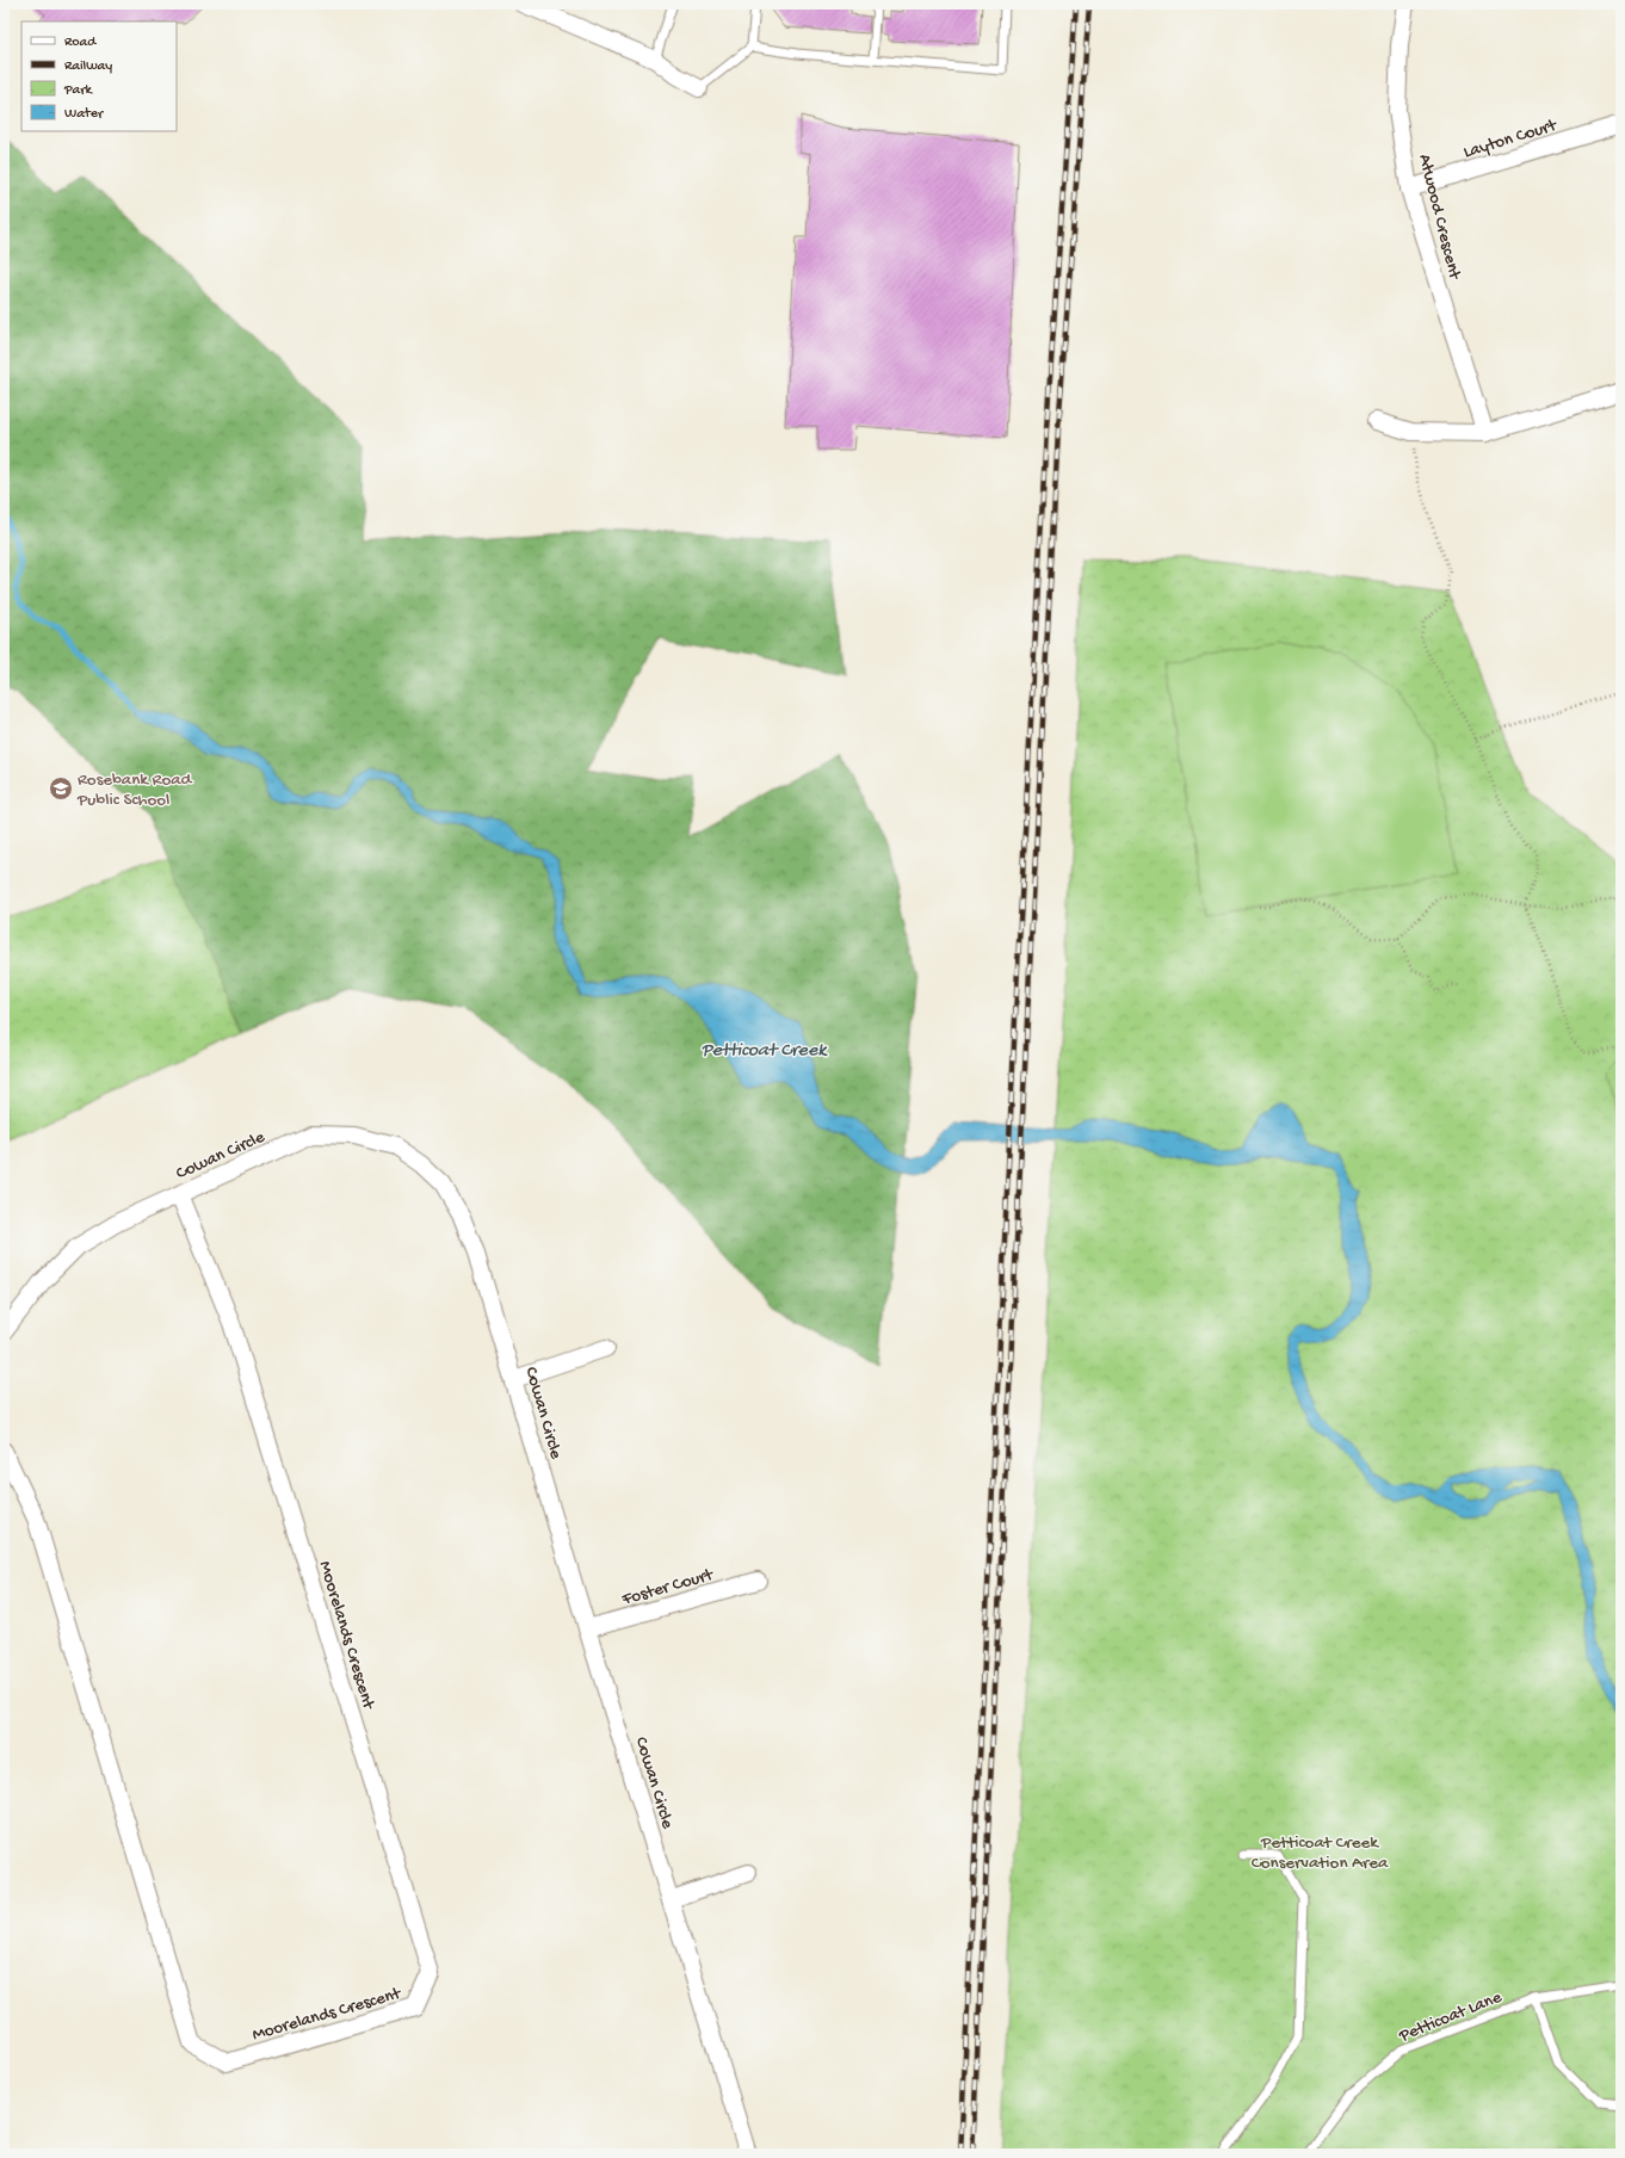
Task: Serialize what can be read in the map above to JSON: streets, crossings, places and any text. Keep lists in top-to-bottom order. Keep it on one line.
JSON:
{"streets":{"street":["Layton Court","Atwood Crescent","Cowan Circle","Foster Court","Moorelands Crescent"],"lane":["Petticoat Lane"]},"crossings":[["Layton Court","Atwood Crescent"],["Cowan Circle","Foster Court"],["Cowan Circle","Moorelands Crescent"]],"water":["Petticoat Creek"],"parks":["Petticoat Creek Conservation Area"],"places":{"school or university":["Rosebank Road Public School"]},"legend":["Road","Railway","Park","Water"]}
